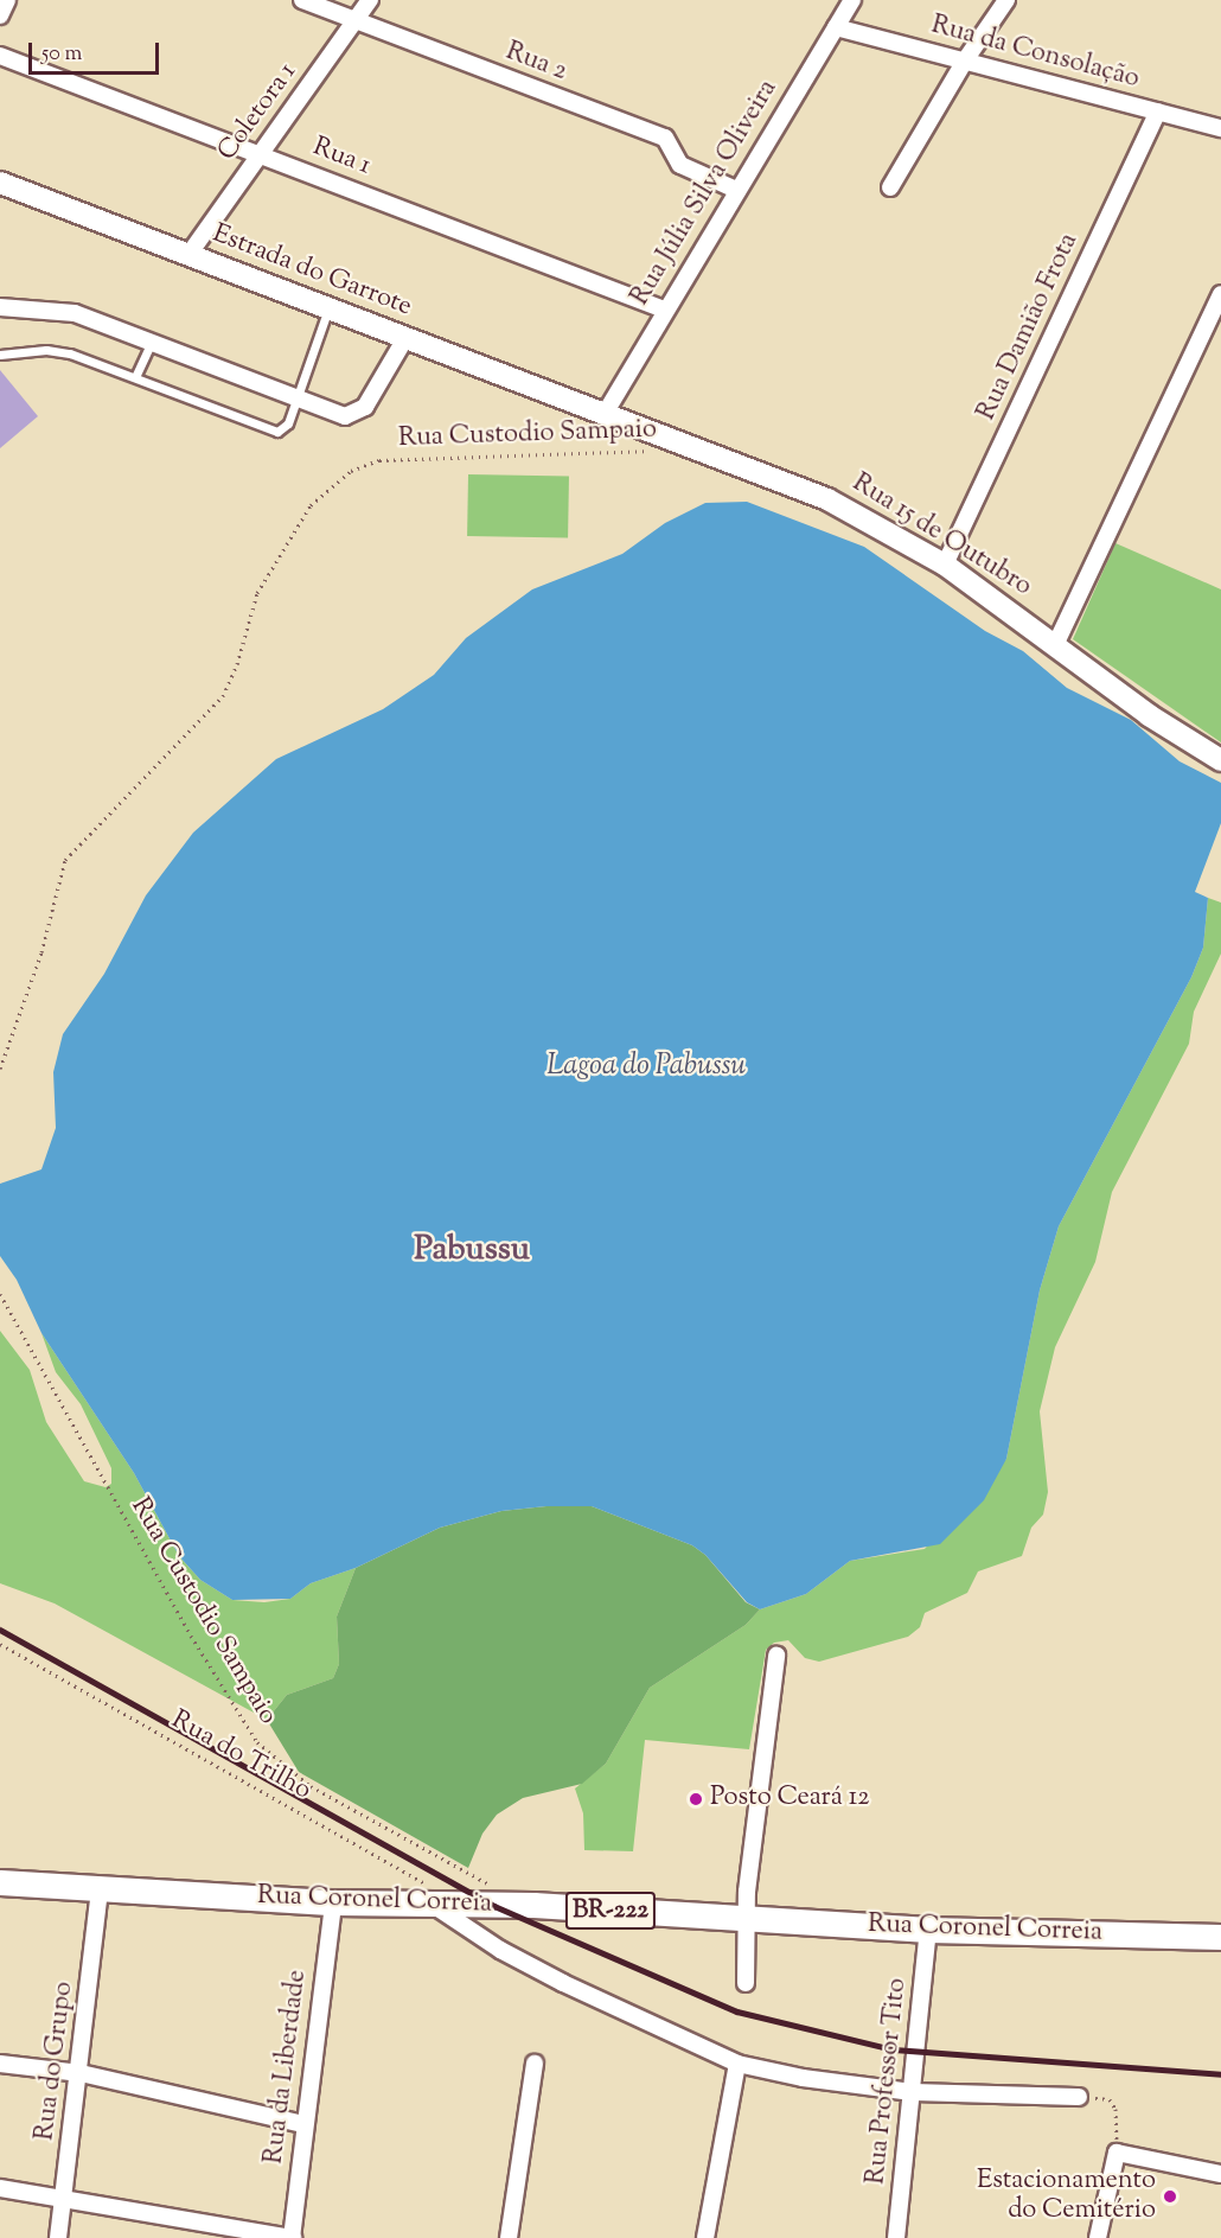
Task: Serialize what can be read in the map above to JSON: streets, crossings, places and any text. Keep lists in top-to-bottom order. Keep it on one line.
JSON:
{"streets":{"main road":["Estrada do Garrote","Rua 15 de Outubro","Rua Coronel Correia","BR-222"],"street":["Rua da Consolação","Rua 2","Coletora 1","Rua 1","Rua Júlia Silva Oliveira","Rua Damião Frota","Rua do Grupo","Rua da Liberdade","Rua Professor Tito"],"path":["Rua Custodio Sampaio","Rua do Trilho"]},"crossings":[["Rua da Consolação","Rua Júlia Silva Oliveira"],["Rua da Consolação","Rua Damião Frota"],["Rua 2","Coletora 1"],["Rua 2","Rua Júlia Silva Oliveira"],["Coletora 1","Rua 1"],["Coletora 1","Estrada do Garrote"],["Rua 1","Rua Júlia Silva Oliveira"],["Rua Júlia Silva Oliveira","Estrada do Garrote"],["Rua Júlia Silva Oliveira","Rua 15 de Outubro"],["Estrada do Garrote","Rua 15 de Outubro"],["Rua Damião Frota","Rua 15 de Outubro"],["Rua do Trilho","Rua Coronel Correia"],["Rua Coronel Correia","Rua do Grupo"],["Rua Coronel Correia","Rua da Liberdade"],["Rua Coronel Correia","Rua Professor Tito"]],"districts":["Pabussu"],"water":["Lagoa do Pabussu"],"places":["Posto Ceará 12","Estacionamento do Cemitério"],"scale_bar":"50 m"}
